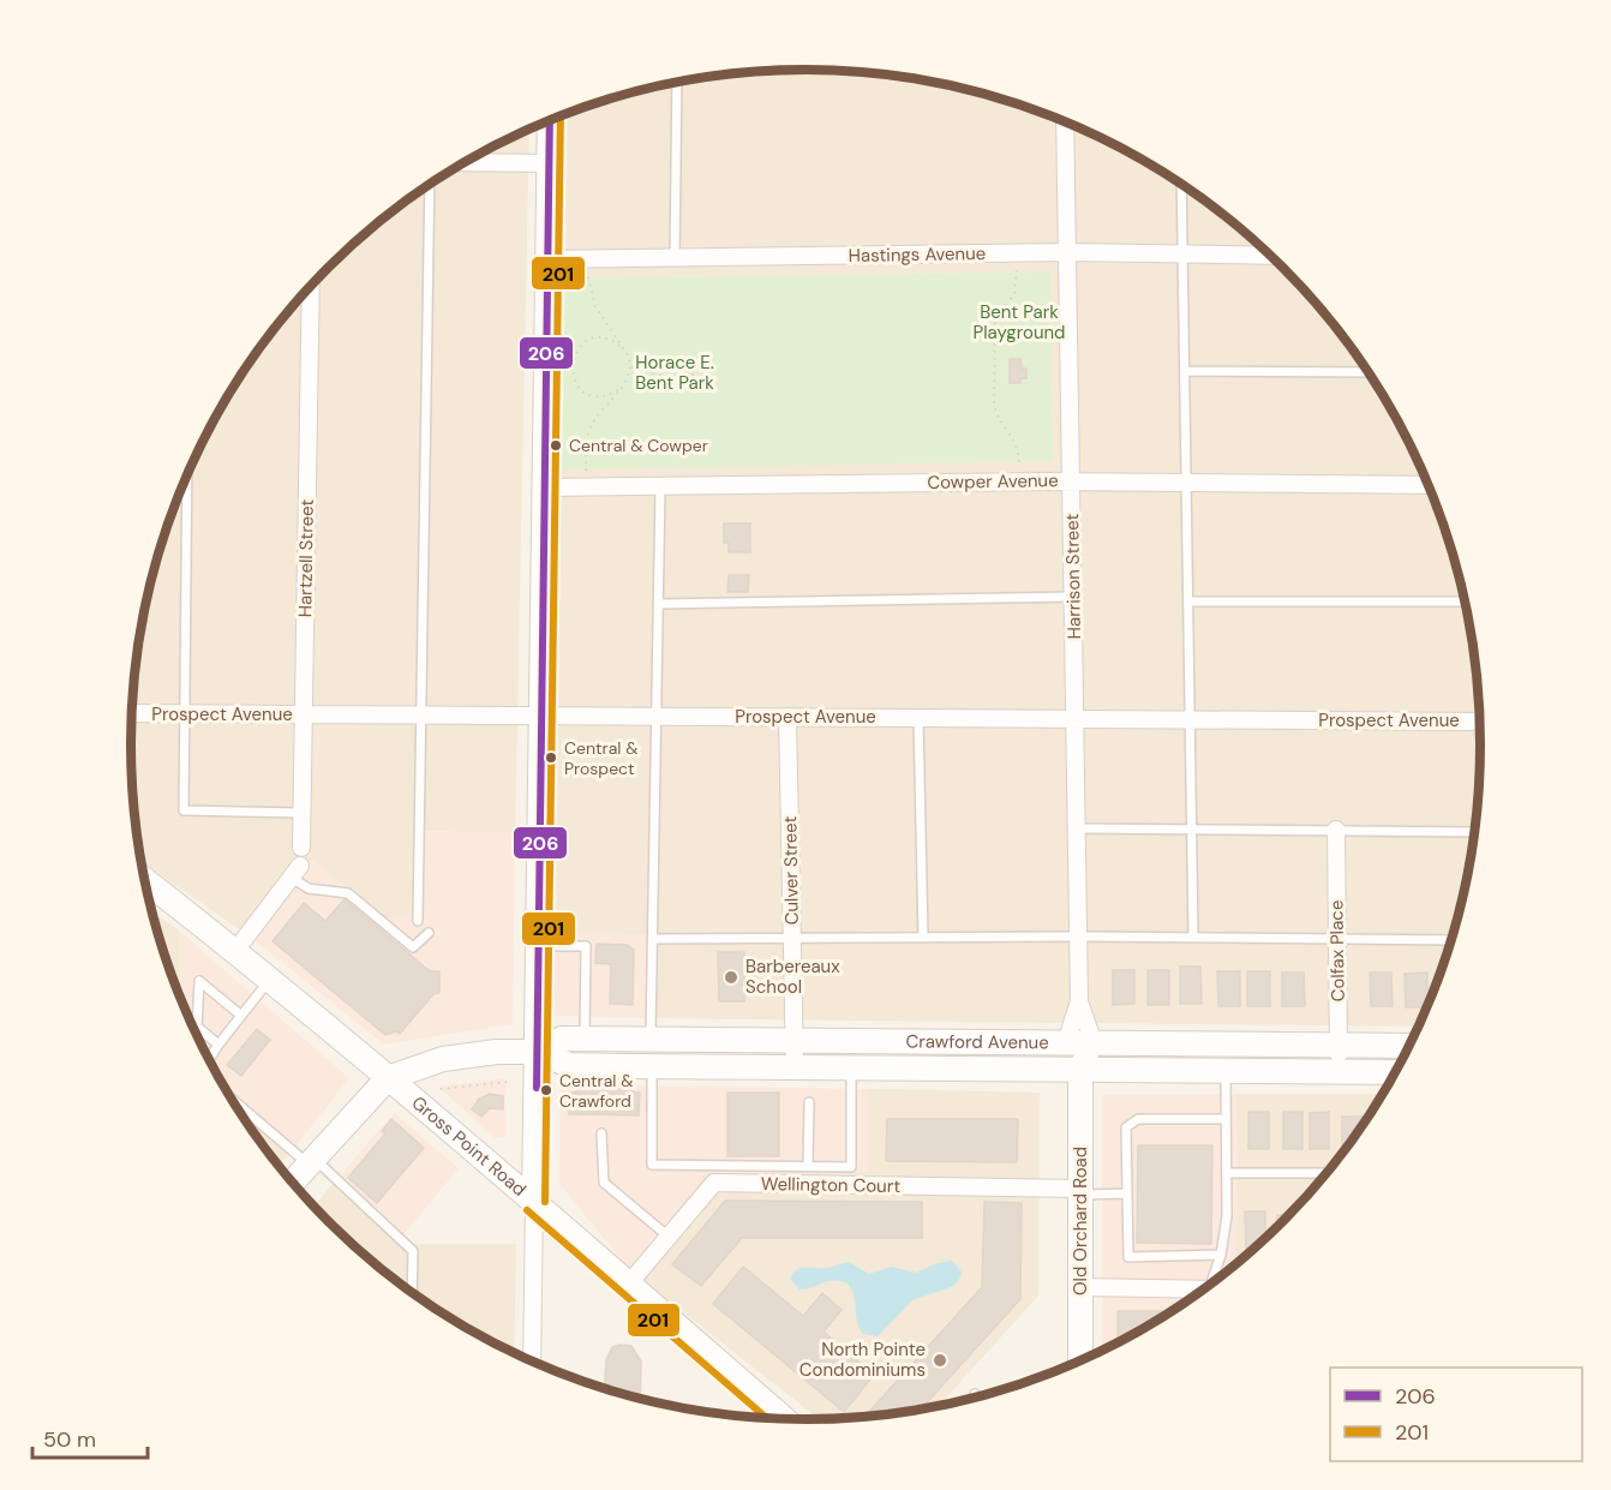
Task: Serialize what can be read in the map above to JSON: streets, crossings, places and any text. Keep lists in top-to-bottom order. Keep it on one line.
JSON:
{"streets":{"main road":["Crawford Avenue","Gross Point Road","Old Orchard Road"],"street":["Hastings Avenue","Cowper Avenue","Hartzell Street","Harrison Street","Prospect Avenue","Culver Street","Colfax Place","Wellington Court"]},"crossings":[["Hastings Avenue","Harrison Street"],["Cowper Avenue","Harrison Street"],["Hartzell Street","Prospect Avenue"],["Harrison Street","Prospect Avenue"],["Harrison Street","Crawford Avenue"],["Harrison Street","Old Orchard Road"],["Prospect Avenue","Culver Street"],["Culver Street","Crawford Avenue"],["Colfax Place","Crawford Avenue"],["Crawford Avenue","Gross Point Road"],["Crawford Avenue","Old Orchard Road"],["Gross Point Road","Wellington Court"],["Wellington Court","Old Orchard Road"]],"parks":["Bent Park Playground","Horace E. Bent Park"],"places":["Central & Cowper","Central & Prospect","Barbereaux School","Central & Crawford","North Pointe Condominiums"],"lines":["transit line 201","transit line 206"],"legend":["206","201"],"scale_bar":"50 m"}
